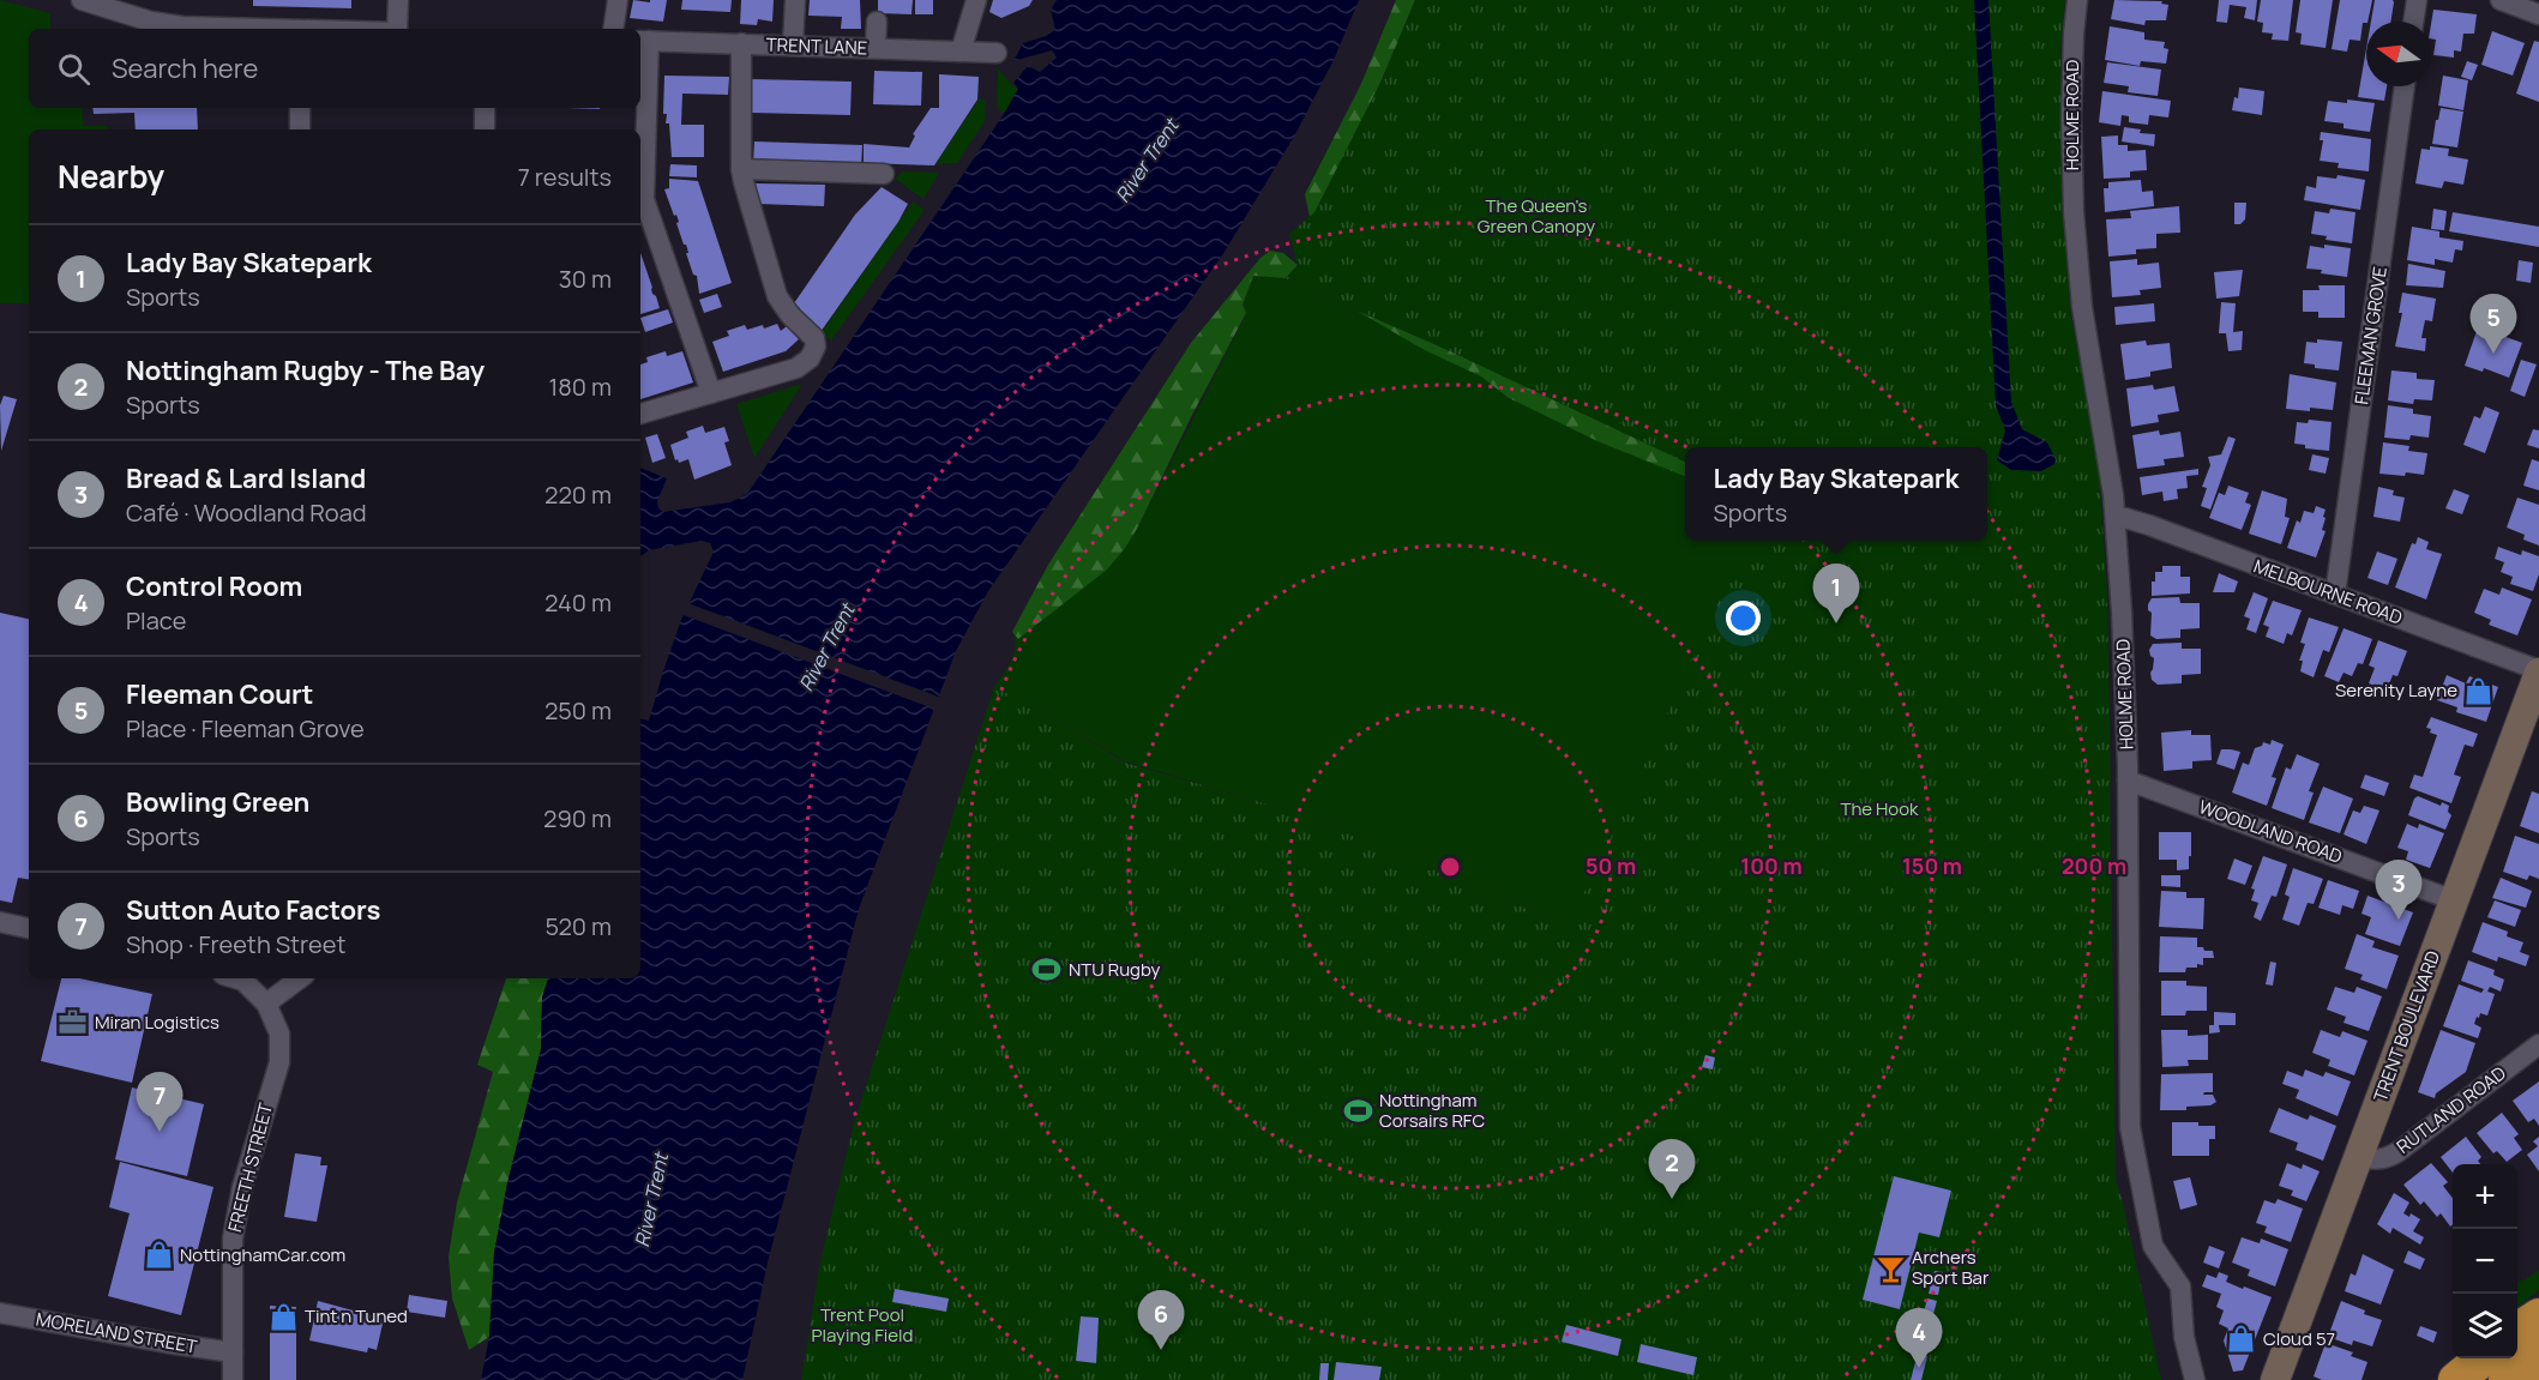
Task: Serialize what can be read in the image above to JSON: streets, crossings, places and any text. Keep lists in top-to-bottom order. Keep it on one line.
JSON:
{"streets":{"street":["TRENT LANE","HOLME ROAD","FLEEMAN GROVE","MELBOURNE ROAD","WOODLAND ROAD","TRENT BOULEVARD","RUTLAND ROAD","FREETH STREET","MORELAND STREET"]},"crossings":[["HOLME ROAD","MELBOURNE ROAD"],["HOLME ROAD","WOODLAND ROAD"],["FLEEMAN GROVE","MELBOURNE ROAD"],["MELBOURNE ROAD","TRENT BOULEVARD"],["WOODLAND ROAD","TRENT BOULEVARD"],["TRENT BOULEVARD","RUTLAND ROAD"],["FREETH STREET","MORELAND STREET"]],"water":["River Trent"],"parks":["The Queen's Green Canopy","The Hook","Trent Pool Playing Field"],"places":{"shop":["Serenity Layne","NottinghamCar.com","Tint n Tuned","Cloud 57"],"sports":["NTU Rugby","Nottingham Corsairs RFC"],"office":["Miran Logistics"],"bar":["Archers Sport Bar"]},"north":"left","page":{"search":"Search here","heading":["Nearby","7 results"],"list":[{"mark":"1","name":"Lady Bay Skatepark","note":"Sports","value":"30 m"},{"mark":"2","name":"Nottingham Rugby - The Bay","note":"Sports","value":"180 m"},{"mark":"3","name":"Bread & Lard Island","note":"Café · Woodland Road","value":"220 m"},{"mark":"4","name":"Control Room","note":"Place","value":"240 m"},{"mark":"5","name":"Fleeman Court","note":"Place · Fleeman Grove","value":"250 m"},{"mark":"6","name":"Bowling Green","note":"Sports","value":"290 m"},{"mark":"7","name":"Sutton Auto Factors","note":"Shop · Freeth Street","value":"520 m"}],"pins":["5","1","3","7","2","6","4"],"popup":["Lady Bay Skatepark","Sports"],"map_buttons":["+","−"]},"rings":["50 m","100 m","150 m","200 m"]}
